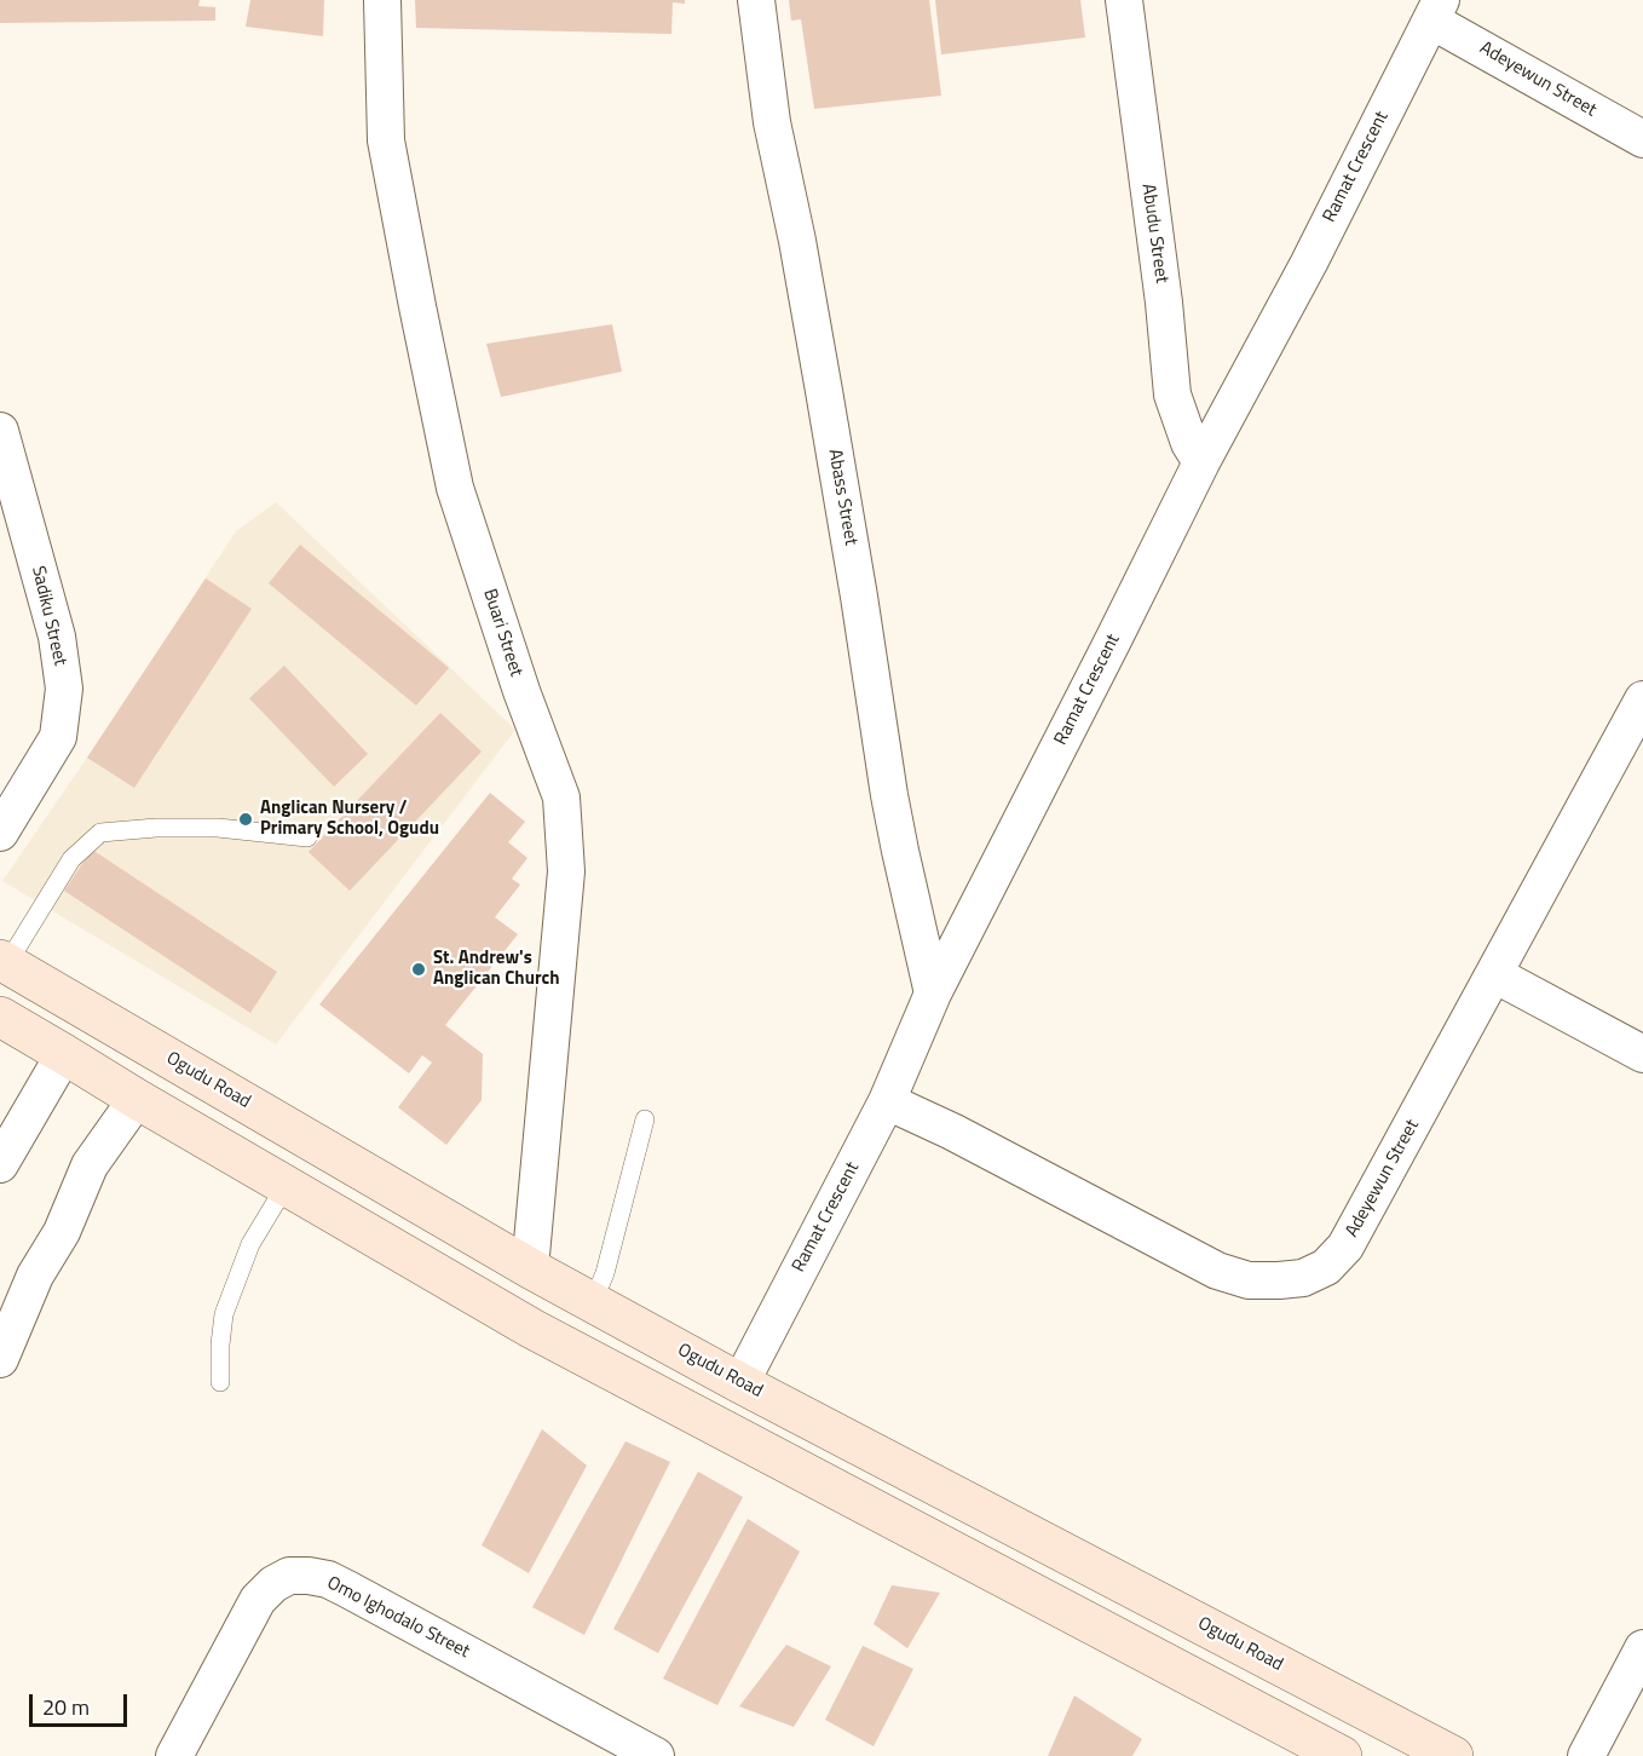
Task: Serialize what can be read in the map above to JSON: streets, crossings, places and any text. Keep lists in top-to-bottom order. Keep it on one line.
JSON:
{"streets":{"main road":["Ogudu Road"],"street":["Adeyewun Street","Ramat Crescent","Abudu Street","Abass Street","Sadiku Street","Buari Street","Omo Ighodalo Street"]},"crossings":[["Adeyewun Street","Ramat Crescent"],["Ramat Crescent","Abudu Street"],["Ramat Crescent","Abass Street"],["Ramat Crescent","Ogudu Road"],["Buari Street","Ogudu Road"]],"places":["Anglican Nursery / Primary School, Ogudu","St. Andrew's Anglican Church"],"scale_bar":"20 m"}
